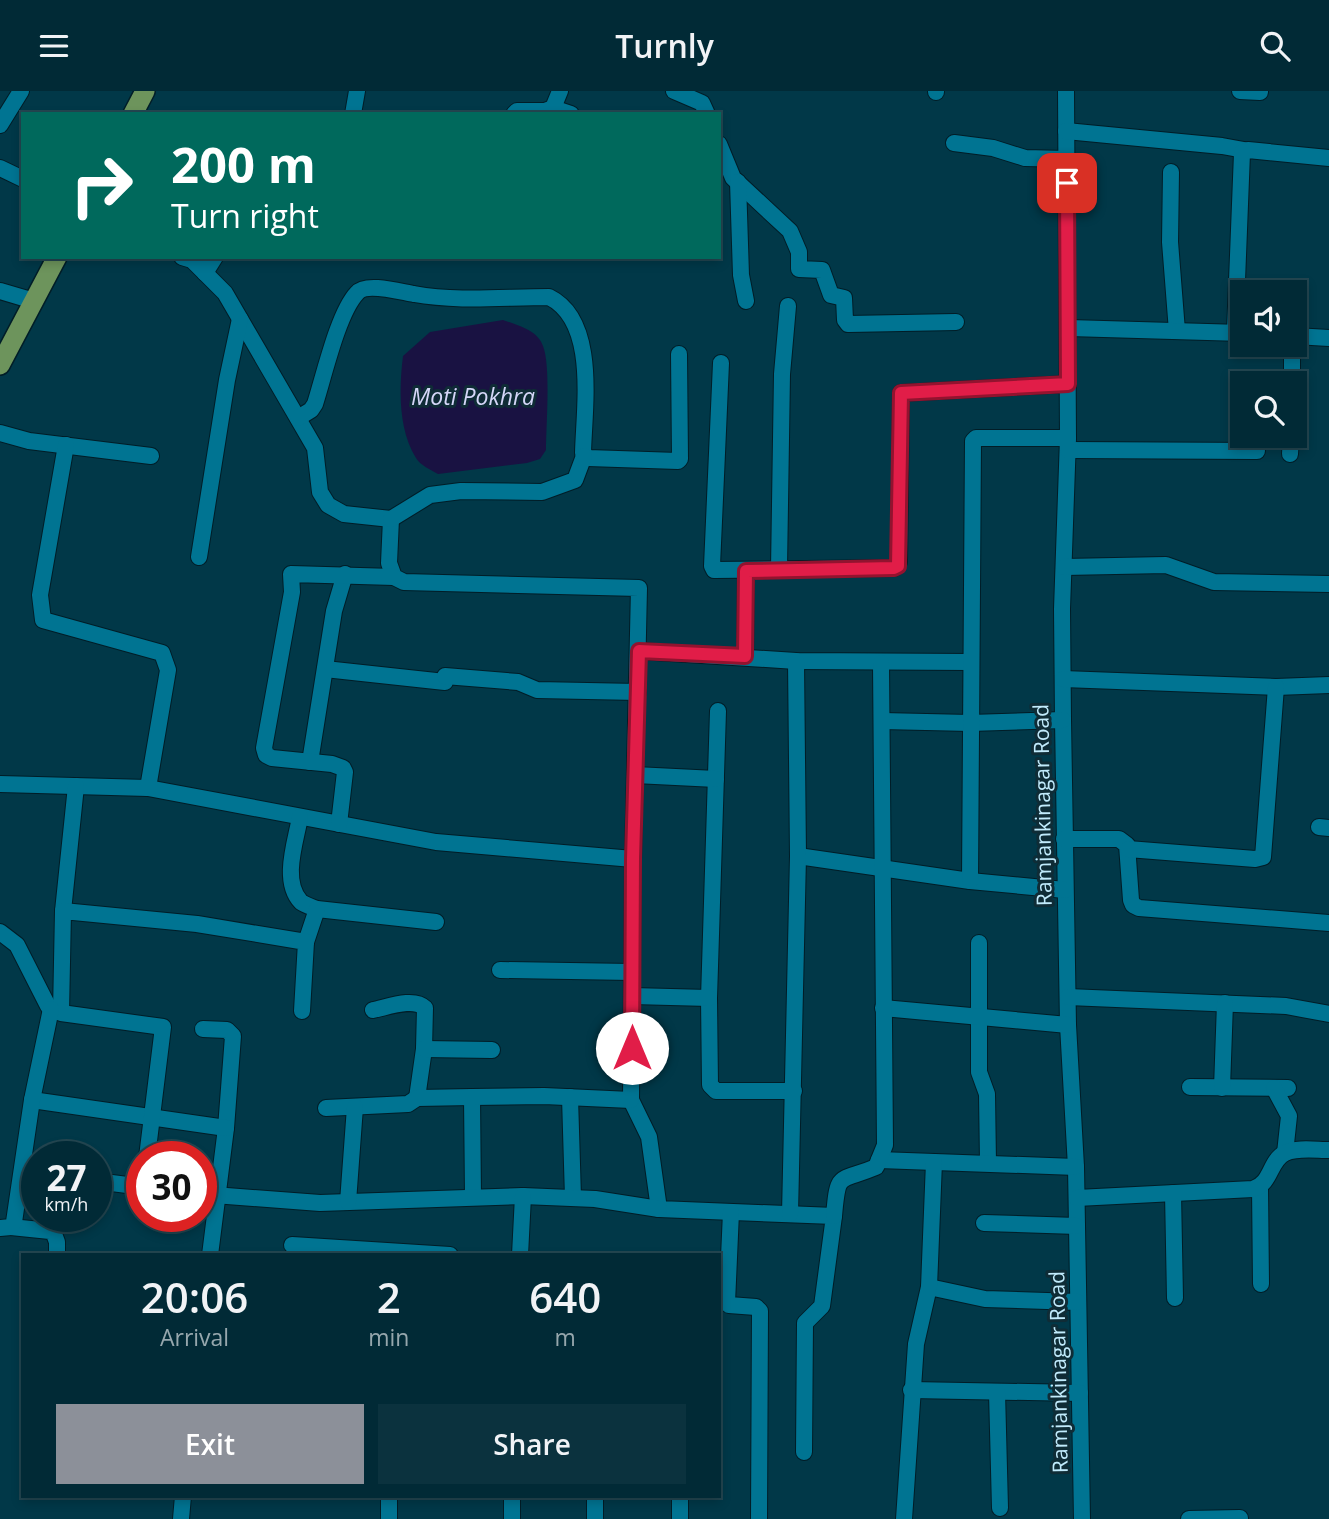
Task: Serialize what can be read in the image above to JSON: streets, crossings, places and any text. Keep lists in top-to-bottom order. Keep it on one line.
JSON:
{"streets":{"street":["Ramjankinagar Road"]},"water":["Moti Pokhra"],"page":{"header":"Turnly","turn":["200 m","Turn right"],"speed":"27 km/h","limit":"30","eta":["20:06","Arrival","2","min","640","m"],"buttons":["Exit","Share"]}}
